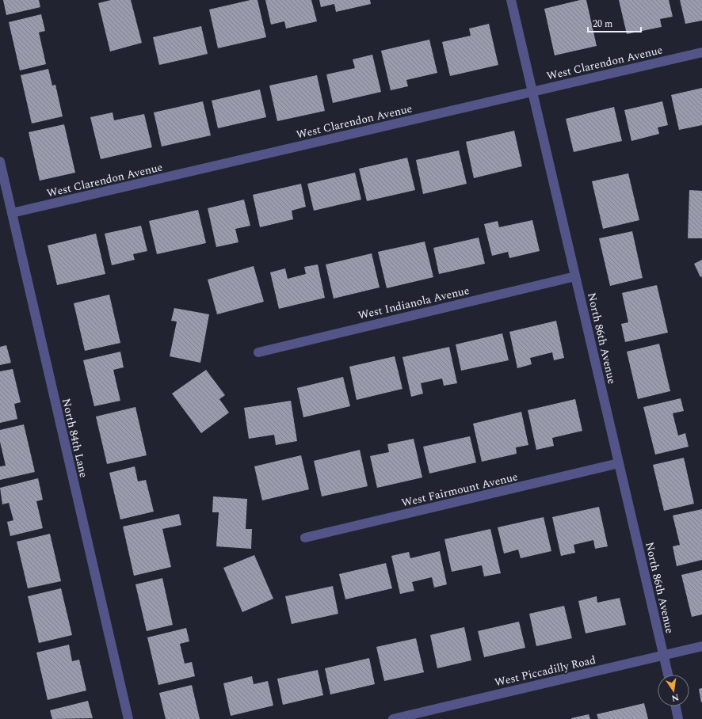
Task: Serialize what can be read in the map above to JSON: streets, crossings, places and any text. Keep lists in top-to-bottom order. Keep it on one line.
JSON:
{"streets":{"street":["West Clarendon Avenue","West Indianola Avenue","North 86th Avenue","North 84th Lane","West Fairmount Avenue","West Piccadilly Road"]},"crossings":[["West Clarendon Avenue","North 86th Avenue"],["West Clarendon Avenue","North 84th Lane"],["West Indianola Avenue","North 86th Avenue"],["North 86th Avenue","West Fairmount Avenue"],["North 86th Avenue","West Piccadilly Road"]],"scale_bar":"20 m","north":"bottom"}
